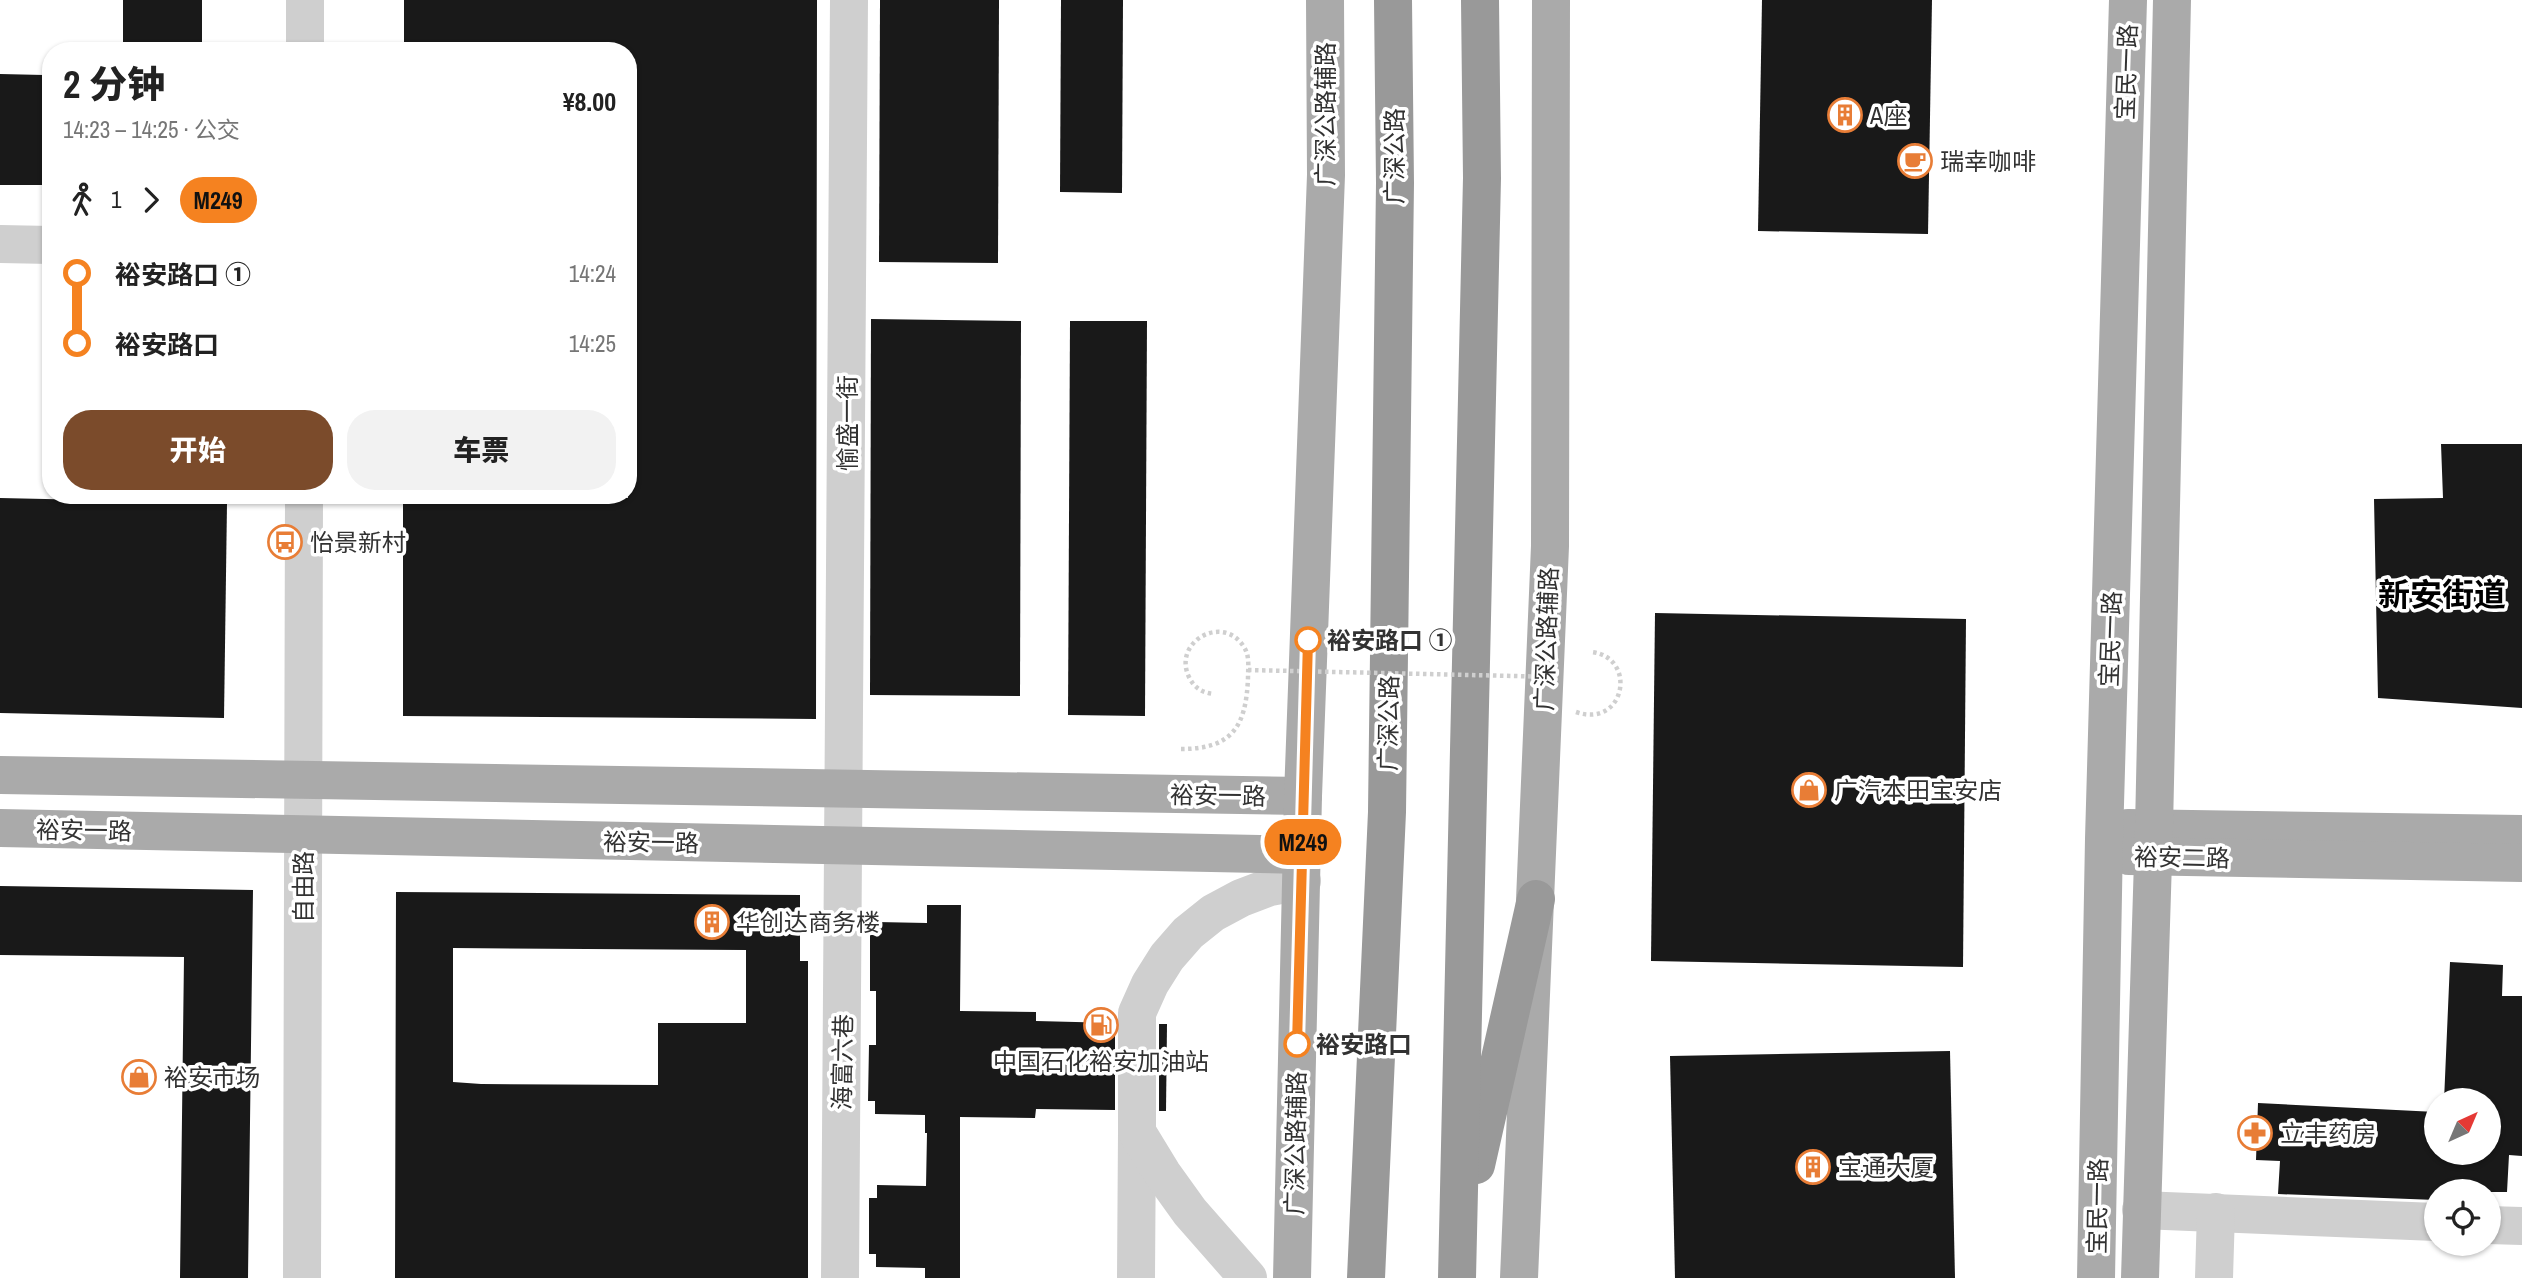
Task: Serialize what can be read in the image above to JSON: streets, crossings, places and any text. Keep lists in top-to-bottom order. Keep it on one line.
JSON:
{"streets":{"highway":["广深公路"],"main road":["宝民一路","广深公路辅路","裕安一路","裕安二路"],"street":["愉盛一街","自由路","海富六巷"]},"crossings":[["宝民一路","裕安二路"],["广深公路辅路","裕安一路"],["愉盛一街","裕安一路"],["愉盛一街","海富六巷"],["裕安一路","自由路"],["裕安一路","海富六巷"]],"districts":["新安街道"],"places":{"building":["A座","华创达商务楼","宝通大厦"],"cafe":["瑞幸咖啡"],"bus stop":["怡景新村"],"other":["裕安路口 ①","裕安路口"],"shop":["广汽本田宝安店","裕安市场"],"fuel station":["中国石化裕安加油站"],"pharmacy":["立丰药房"]},"lines":["bus line M249"],"north":"top right","page":{"on_map":"M249","heading":["2 分钟","14:23 – 14:25 · 公交","¥8.00"],"legs":["1","M249"],"list":[{"name":"裕安路口 ①","value":"14:24"},{"name":"裕安路口","value":"14:25"}],"buttons":["开始","车票"]}}
